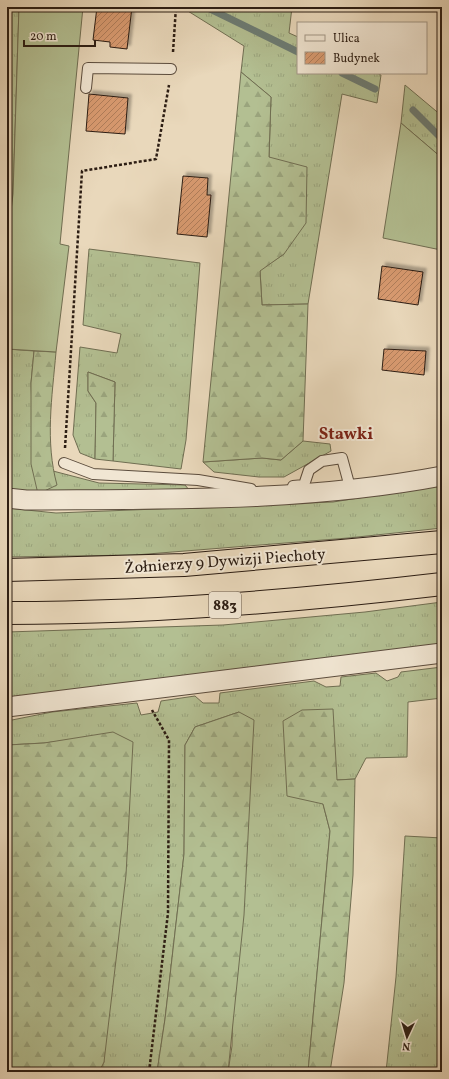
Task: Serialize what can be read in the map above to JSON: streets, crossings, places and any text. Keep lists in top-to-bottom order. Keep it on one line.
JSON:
{"streets":{"highway":["Żołnierzy 9 Dywizji Piechoty","883"]},"districts":["Stawki"],"legend":["Ulica","Budynek"],"scale_bar":"20 m","north":"bottom"}
